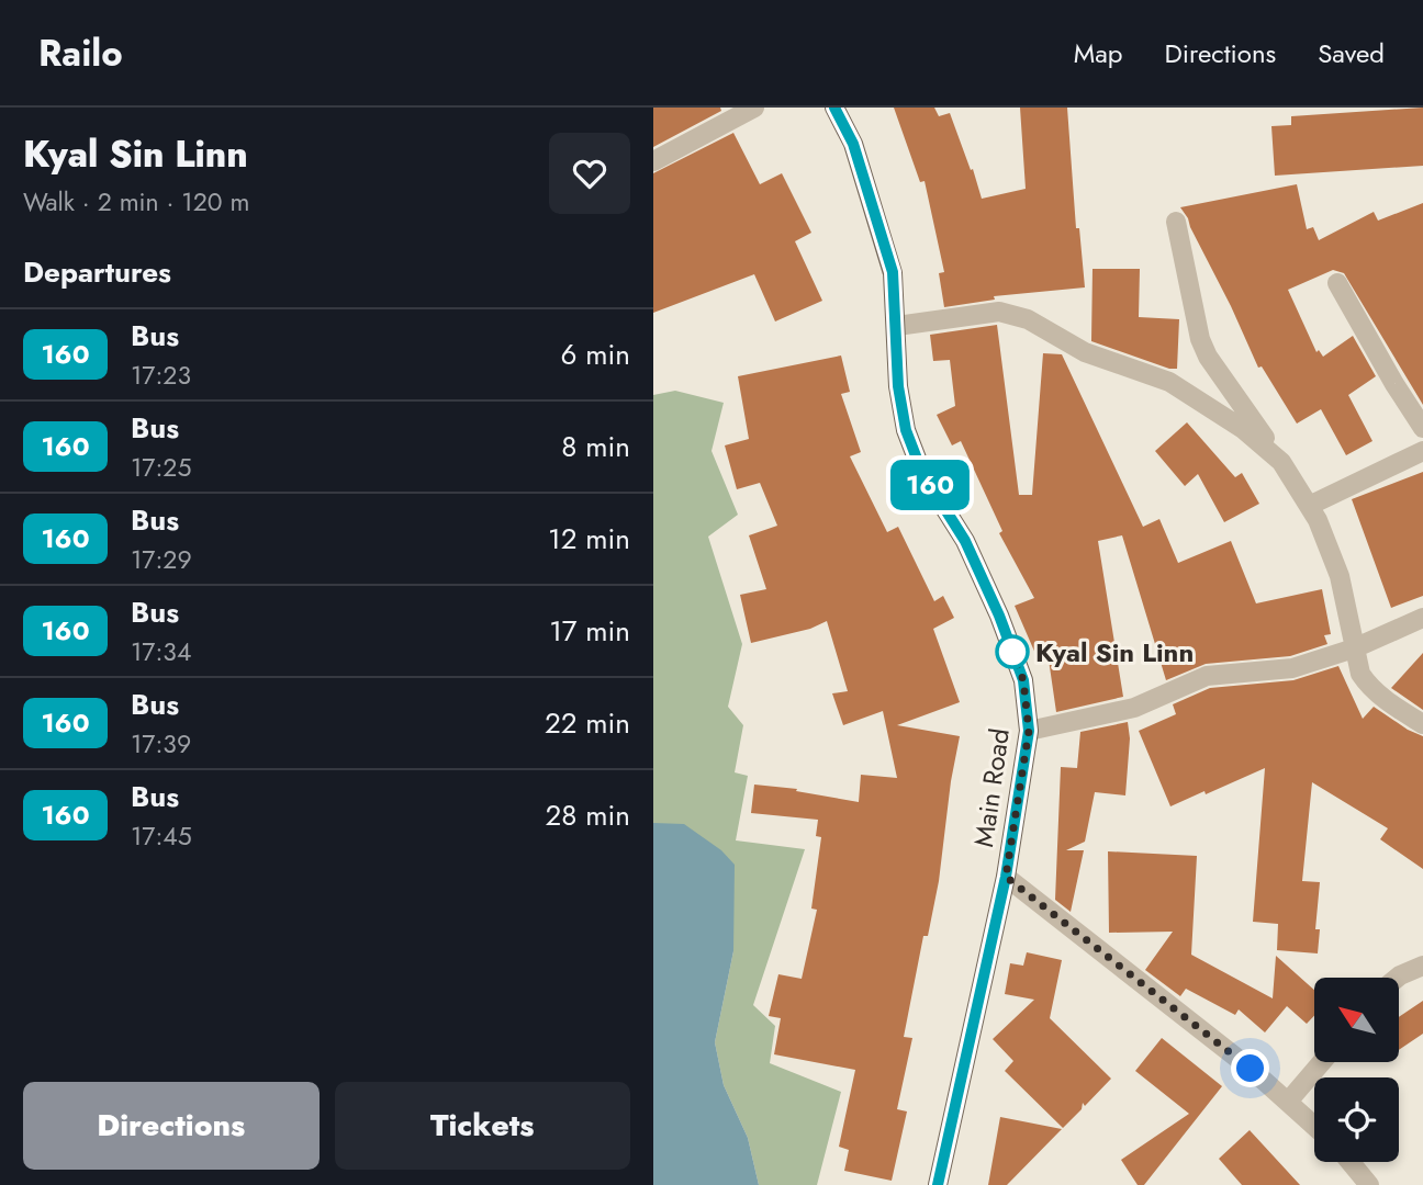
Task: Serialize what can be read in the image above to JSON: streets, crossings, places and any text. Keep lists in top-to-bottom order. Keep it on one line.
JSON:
{"streets":{"main road":["Main Road"]},"places":["Kyal Sin Linn"],"lines":["bus line 160"],"north":"top left","page":{"header":"Railo","nav":["Map","Directions","Saved"],"heading":[["Kyal Sin Linn","Walk · 2 min · 120 m"],"Departures"],"on_map":"160","list":[{"mark":"160","name":"Bus","note":"17:23","value":"6 min"},{"mark":"160","name":"Bus","note":"17:25","value":"8 min"},{"mark":"160","name":"Bus","note":"17:29","value":"12 min"},{"mark":"160","name":"Bus","note":"17:34","value":"17 min"},{"mark":"160","name":"Bus","note":"17:39","value":"22 min"},{"mark":"160","name":"Bus","note":"17:45","value":"28 min"}],"buttons":["Directions","Tickets"]}}
